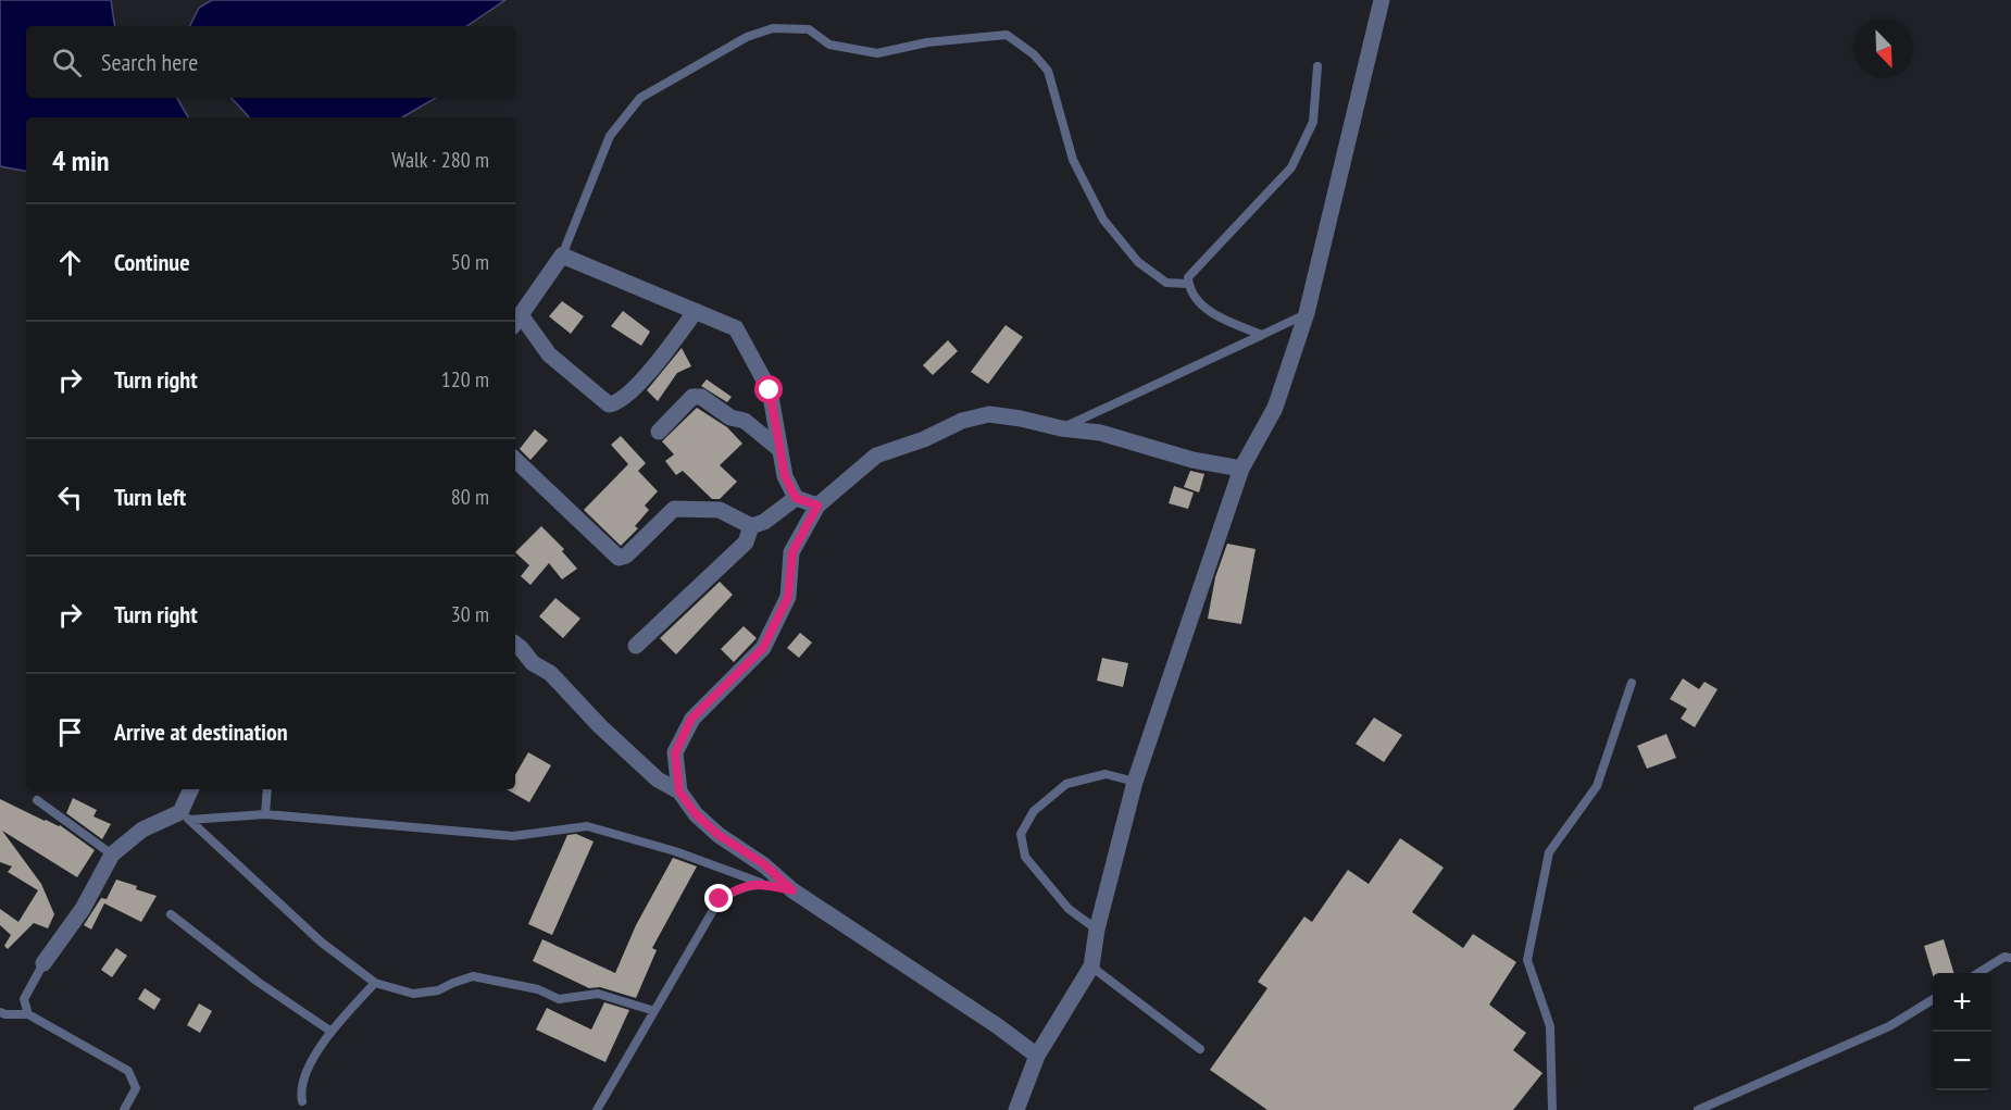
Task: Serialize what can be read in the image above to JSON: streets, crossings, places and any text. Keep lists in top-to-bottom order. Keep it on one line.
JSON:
{"north":"bottom right","page":{"search":"Search here","heading":["4 min","Walk · 280 m"],"list":[["Continue","50 m"],["Turn right","120 m"],["Turn left","80 m"],["Turn right","30 m"],"Arrive at destination"],"map_buttons":["+","−"]}}
